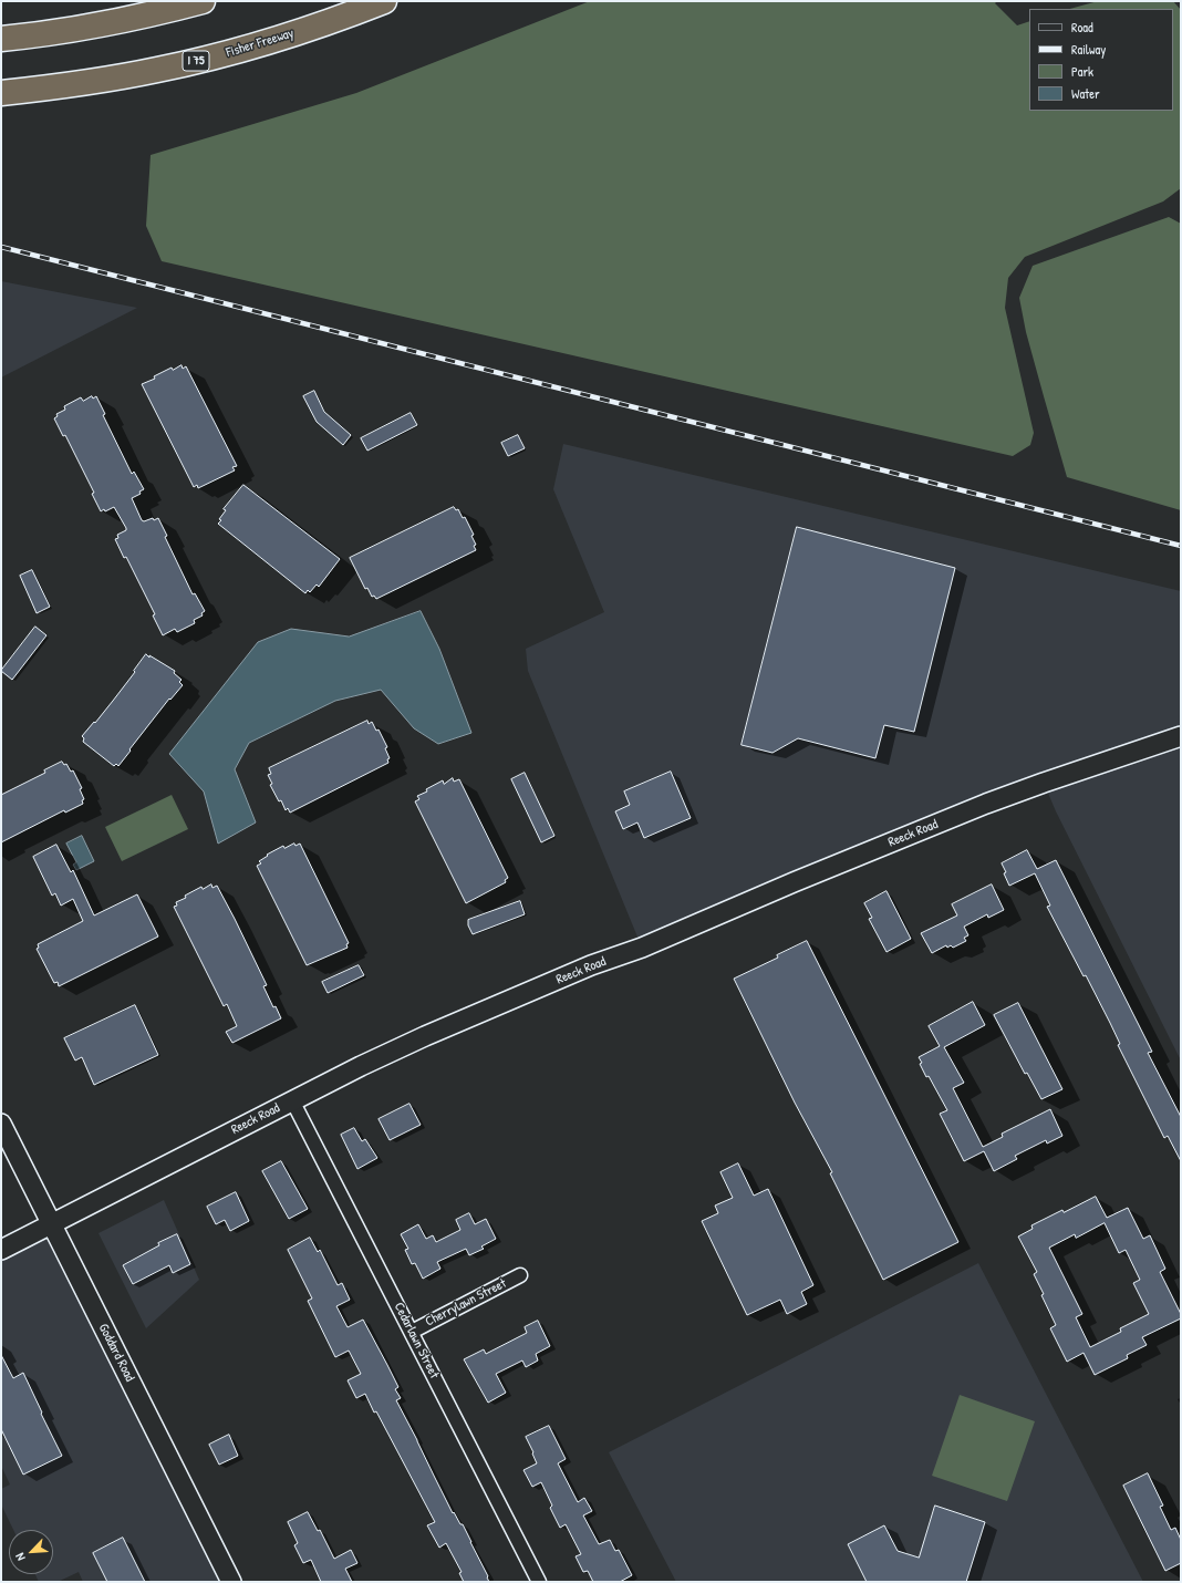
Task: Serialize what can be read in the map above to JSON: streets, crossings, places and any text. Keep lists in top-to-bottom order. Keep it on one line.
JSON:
{"streets":{"highway":["Fisher Freeway","I 75"],"street":["Reeck Road","Cherrylawn Street","Cedarlawn Street","Goddard Road"]},"crossings":[["Reeck Road","Cedarlawn Street"],["Reeck Road","Goddard Road"],["Cherrylawn Street","Cedarlawn Street"]],"legend":["Road","Railway","Park","Water"],"north":"bottom left"}
